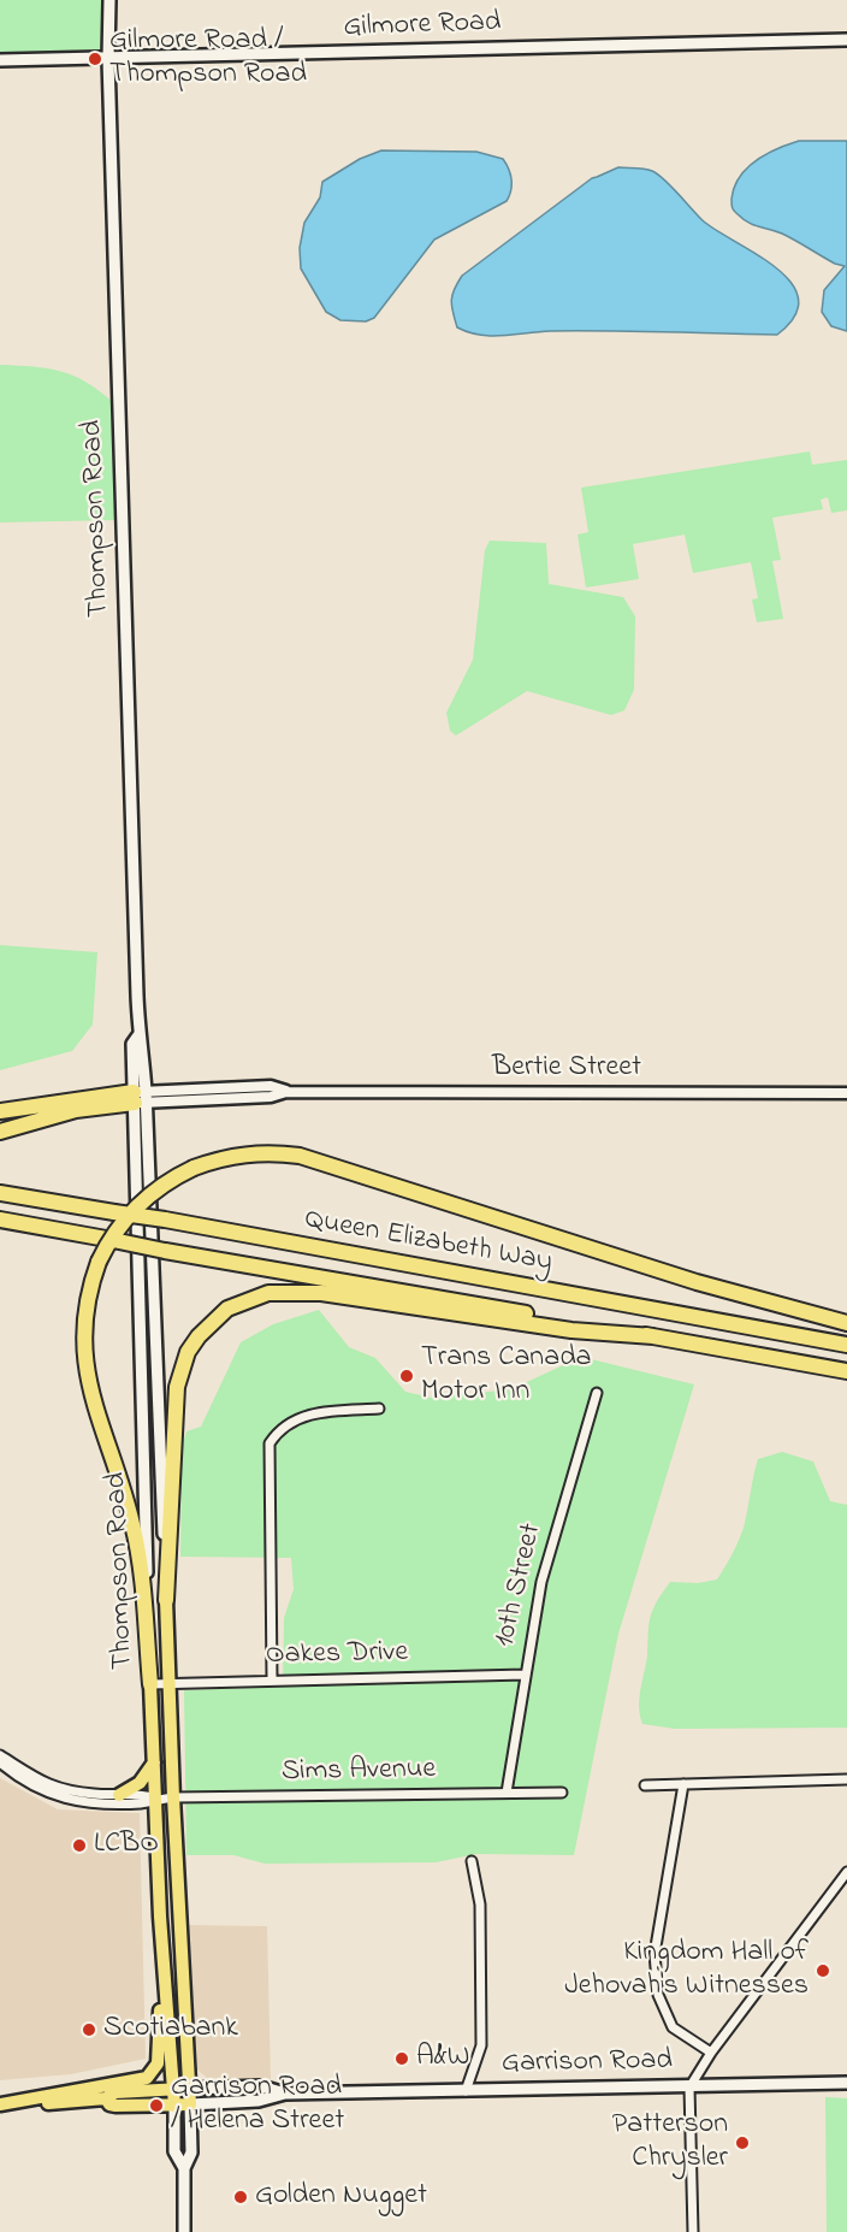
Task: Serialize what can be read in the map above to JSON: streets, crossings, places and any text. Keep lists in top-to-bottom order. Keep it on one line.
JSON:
{"streets":{"highway":["Queen Elizabeth Way"],"main road":["Gilmore Road","Thompson Road","Garrison Road"],"street":["Bertie Street","10th Street","Oakes Drive","Sims Avenue"]},"crossings":[["Gilmore Road","Thompson Road"],["Thompson Road","Bertie Street"],["Thompson Road","Oakes Drive"],["Thompson Road","Sims Avenue"],["Thompson Road","Garrison Road"],["10th Street","Oakes Drive"],["10th Street","Sims Avenue"]],"places":["Gilmore Road / Thompson Road","Trans Canada Motor Inn","LCBO","Kingdom Hall of Jehovah's Witnesses","Scotiabank","A&W","Garrison Road / Helena Street","Patterson Chrysler","Golden Nugget"]}
